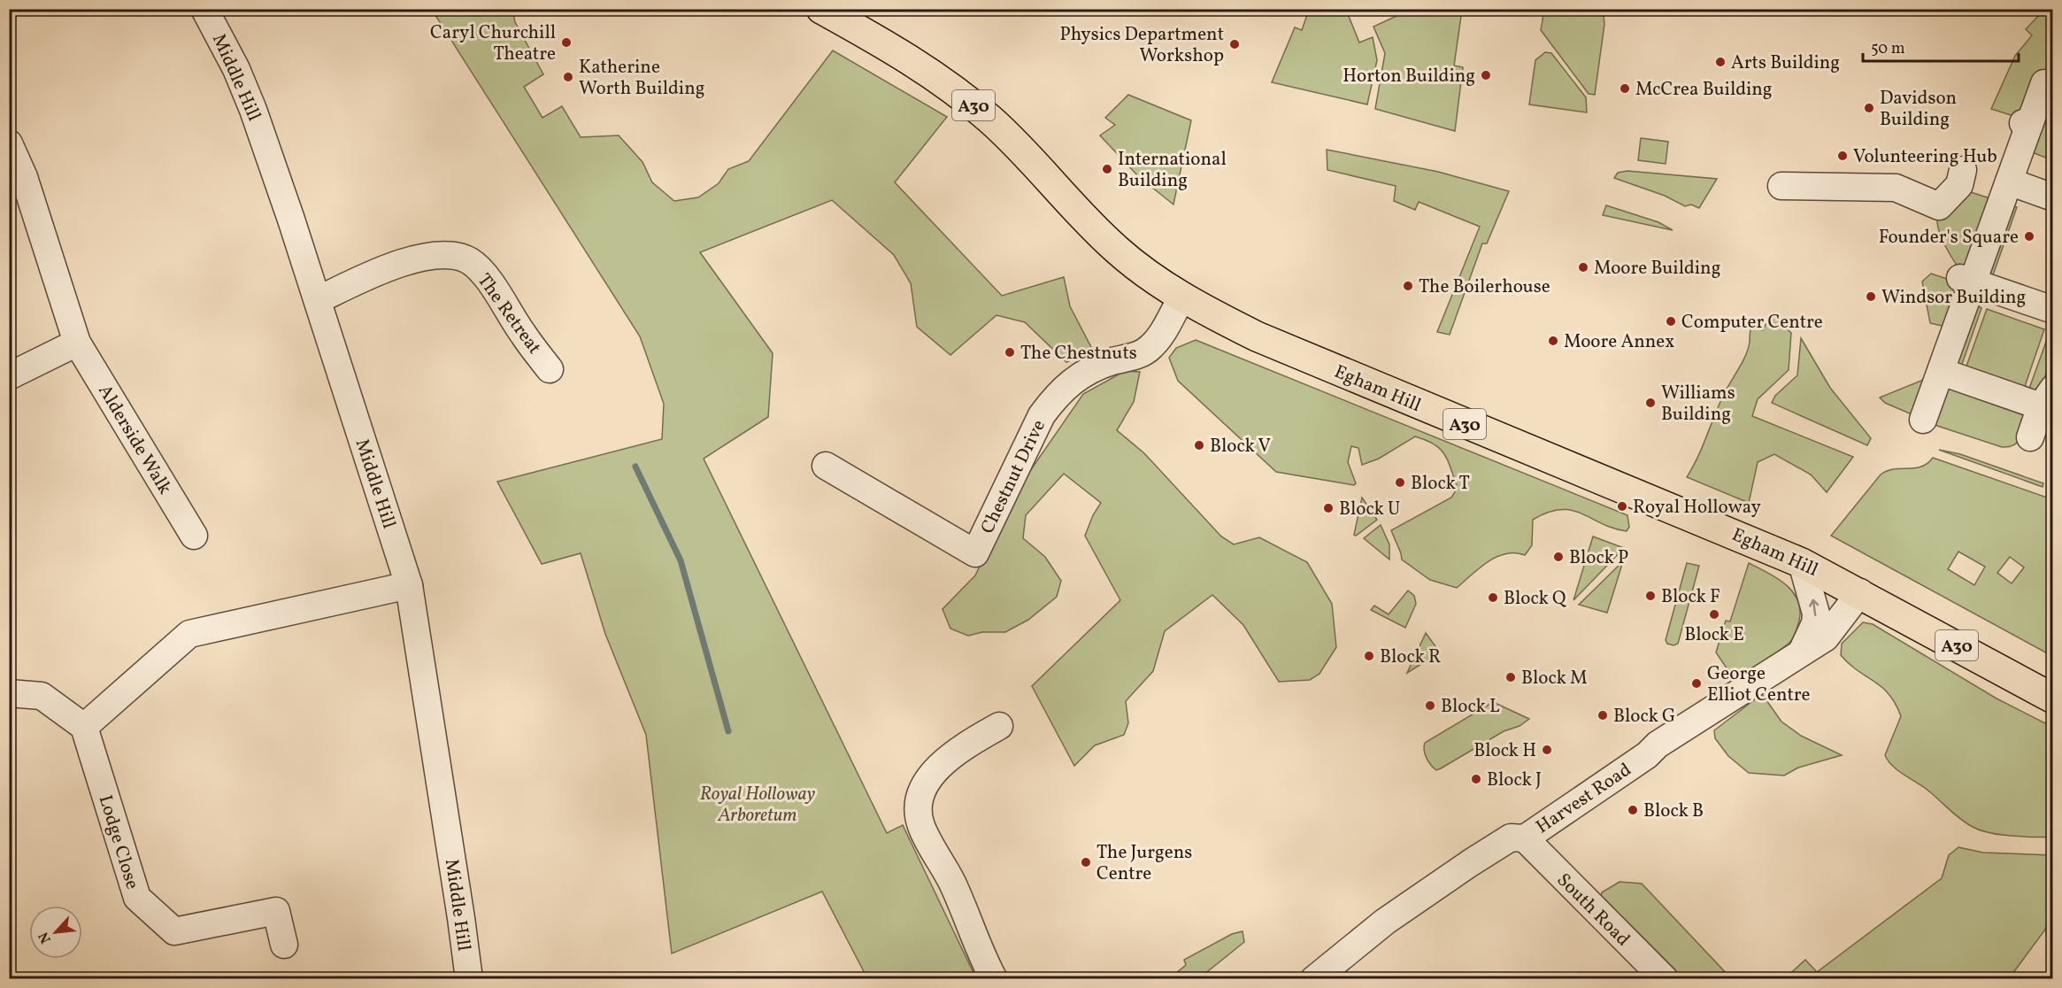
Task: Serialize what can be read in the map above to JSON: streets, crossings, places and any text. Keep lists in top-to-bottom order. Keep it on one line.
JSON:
{"streets":{"main road":["A30","Egham Hill"],"street":["Middle Hill","The Retreat","Alderside Walk","Chestnut Drive","Harvest Road","Lodge Close","South Road"]},"crossings":[["Middle Hill","The Retreat"],["Egham Hill","Chestnut Drive"],["Egham Hill","Harvest Road"],["Harvest Road","South Road"]],"parks":["Royal Holloway Arboretum"],"places":["Caryl Churchill Theatre","Physics Department Workshop","Arts Building","Horton Building","Katherine Worth Building","McCrea Building","Davidson Building","Volunteering Hub","International Building","Founder's Square","Moore Building","The Boilerhouse","Windsor Building","Computer Centre","Moore Annex","The Chestnuts","Williams Building","Block V","Block T","Royal Holloway","Block U","Block P","Block F","Block Q","Block E","Block R","Block M","George Elliot Centre","Block L","Block G","Block H","Block J","Block B","The Jurgens Centre"],"scale_bar":"50 m","north":"bottom left"}
